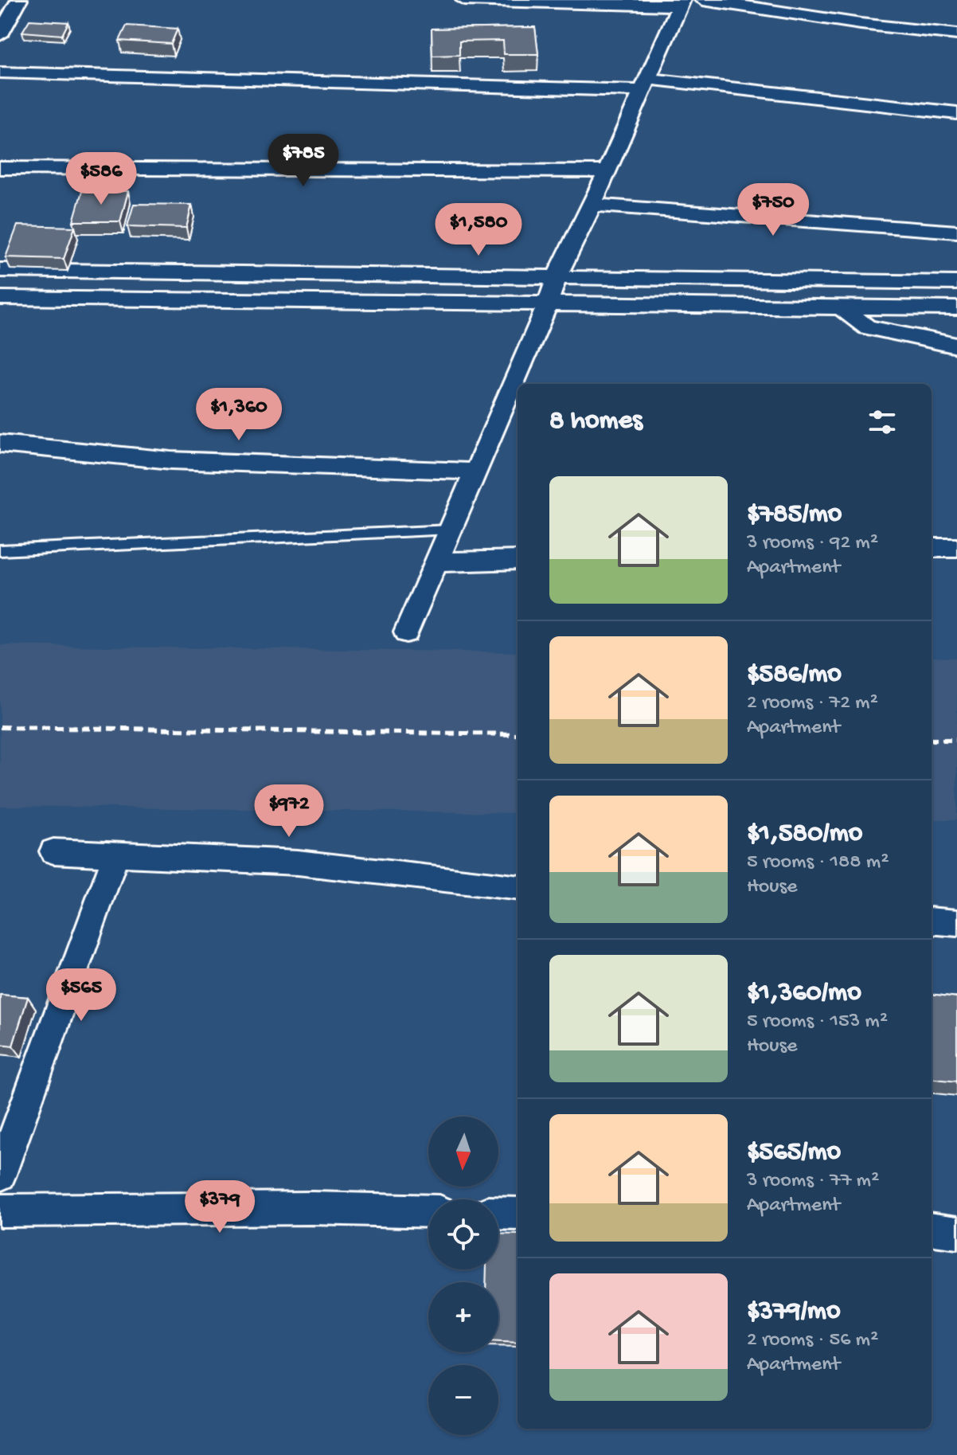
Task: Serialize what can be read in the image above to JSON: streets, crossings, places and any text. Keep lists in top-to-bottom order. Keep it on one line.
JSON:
{"north":"bottom","page":{"price":["$785","$586","$750","$1,580","$1,360","$972","$565","$379"],"heading":"8 homes","list":[{"name":"$785/mo","note":"3 rooms · 92 m² · Apartment"},{"name":"$586/mo","note":"2 rooms · 72 m² · Apartment"},{"name":"$1,580/mo","note":"5 rooms · 188 m² · House"},{"name":"$1,360/mo","note":"5 rooms · 153 m² · House"},{"name":"$565/mo","note":"3 rooms · 77 m² · Apartment"},{"name":"$379/mo","note":"2 rooms · 56 m² · Apartment"}],"map_buttons":["+","−"]}}
